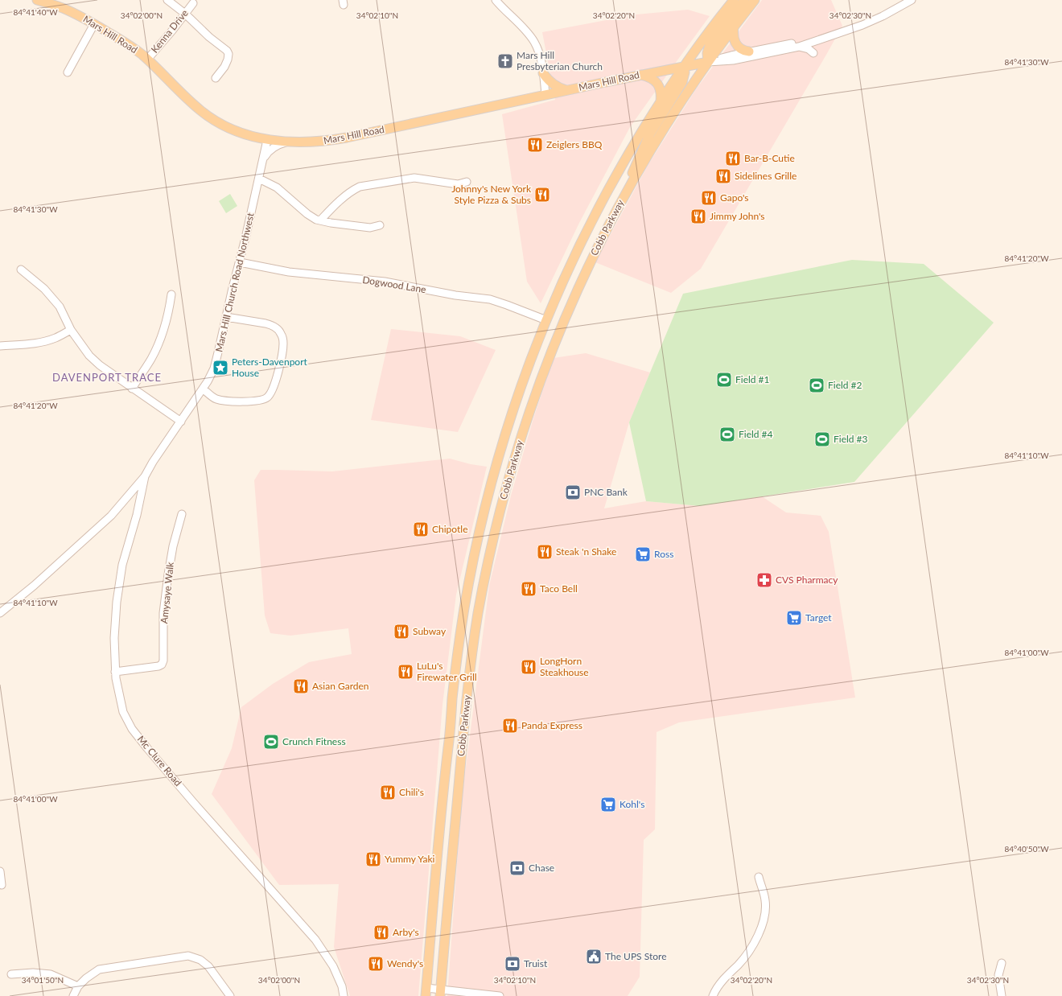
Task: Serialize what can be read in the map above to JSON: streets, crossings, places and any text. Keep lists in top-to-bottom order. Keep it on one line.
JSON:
{"streets":{"main road":["Mars Hill Road","Cobb Parkway"],"street":["Kenna Drive","Mars Hill Church Road Northwest","Dogwood Lane","Amysaye Walk","Mc Clure Road"]},"crossings":[["Kenna Drive","Mars Hill Road"],["Mars Hill Road","Cobb Parkway"],["Mars Hill Road","Mars Hill Church Road Northwest"],["Cobb Parkway","Dogwood Lane"],["Mars Hill Church Road Northwest","Dogwood Lane"],["Mars Hill Church Road Northwest","Mc Clure Road"],["Amysaye Walk","Mc Clure Road"]],"districts":["DAVENPORT TRACE"],"places":{"church":["Mars Hill Presbyterian Church"],"restaurant":["Zeiglers BBQ","Bar-B-Cutie","Sidelines Grille","Johnny's New York Style Pizza & Subs","Gapo's","Jimmy John's","Chipotle","Steak 'n Shake","Taco Bell","Subway","LongHorn Steakhouse","LuLu's Firewater Grill","Asian Garden","Panda Express","Chili's","Yummy Yaki","Arby's","Wendy's"],"place":["Peters-Davenport House"],"sports":["Field #1","Field #2","Field #4","Field #3","Crunch Fitness"],"bank":["PNC Bank","Chase","Truist"],"supermarket":["Ross","Target","Kohl's"],"pharmacy":["CVS Pharmacy"],"public building":["The UPS Store"]},"coordinates":["84°41'40\"W","34°02'00\"N","34°02'10\"N","34°02'20\"N","34°02'30\"N","84°41'30\"W","84°41'20\"W","84°41'10\"W","84°41'00\"W","84°40'50\"W","34°01'50\"N"]}
